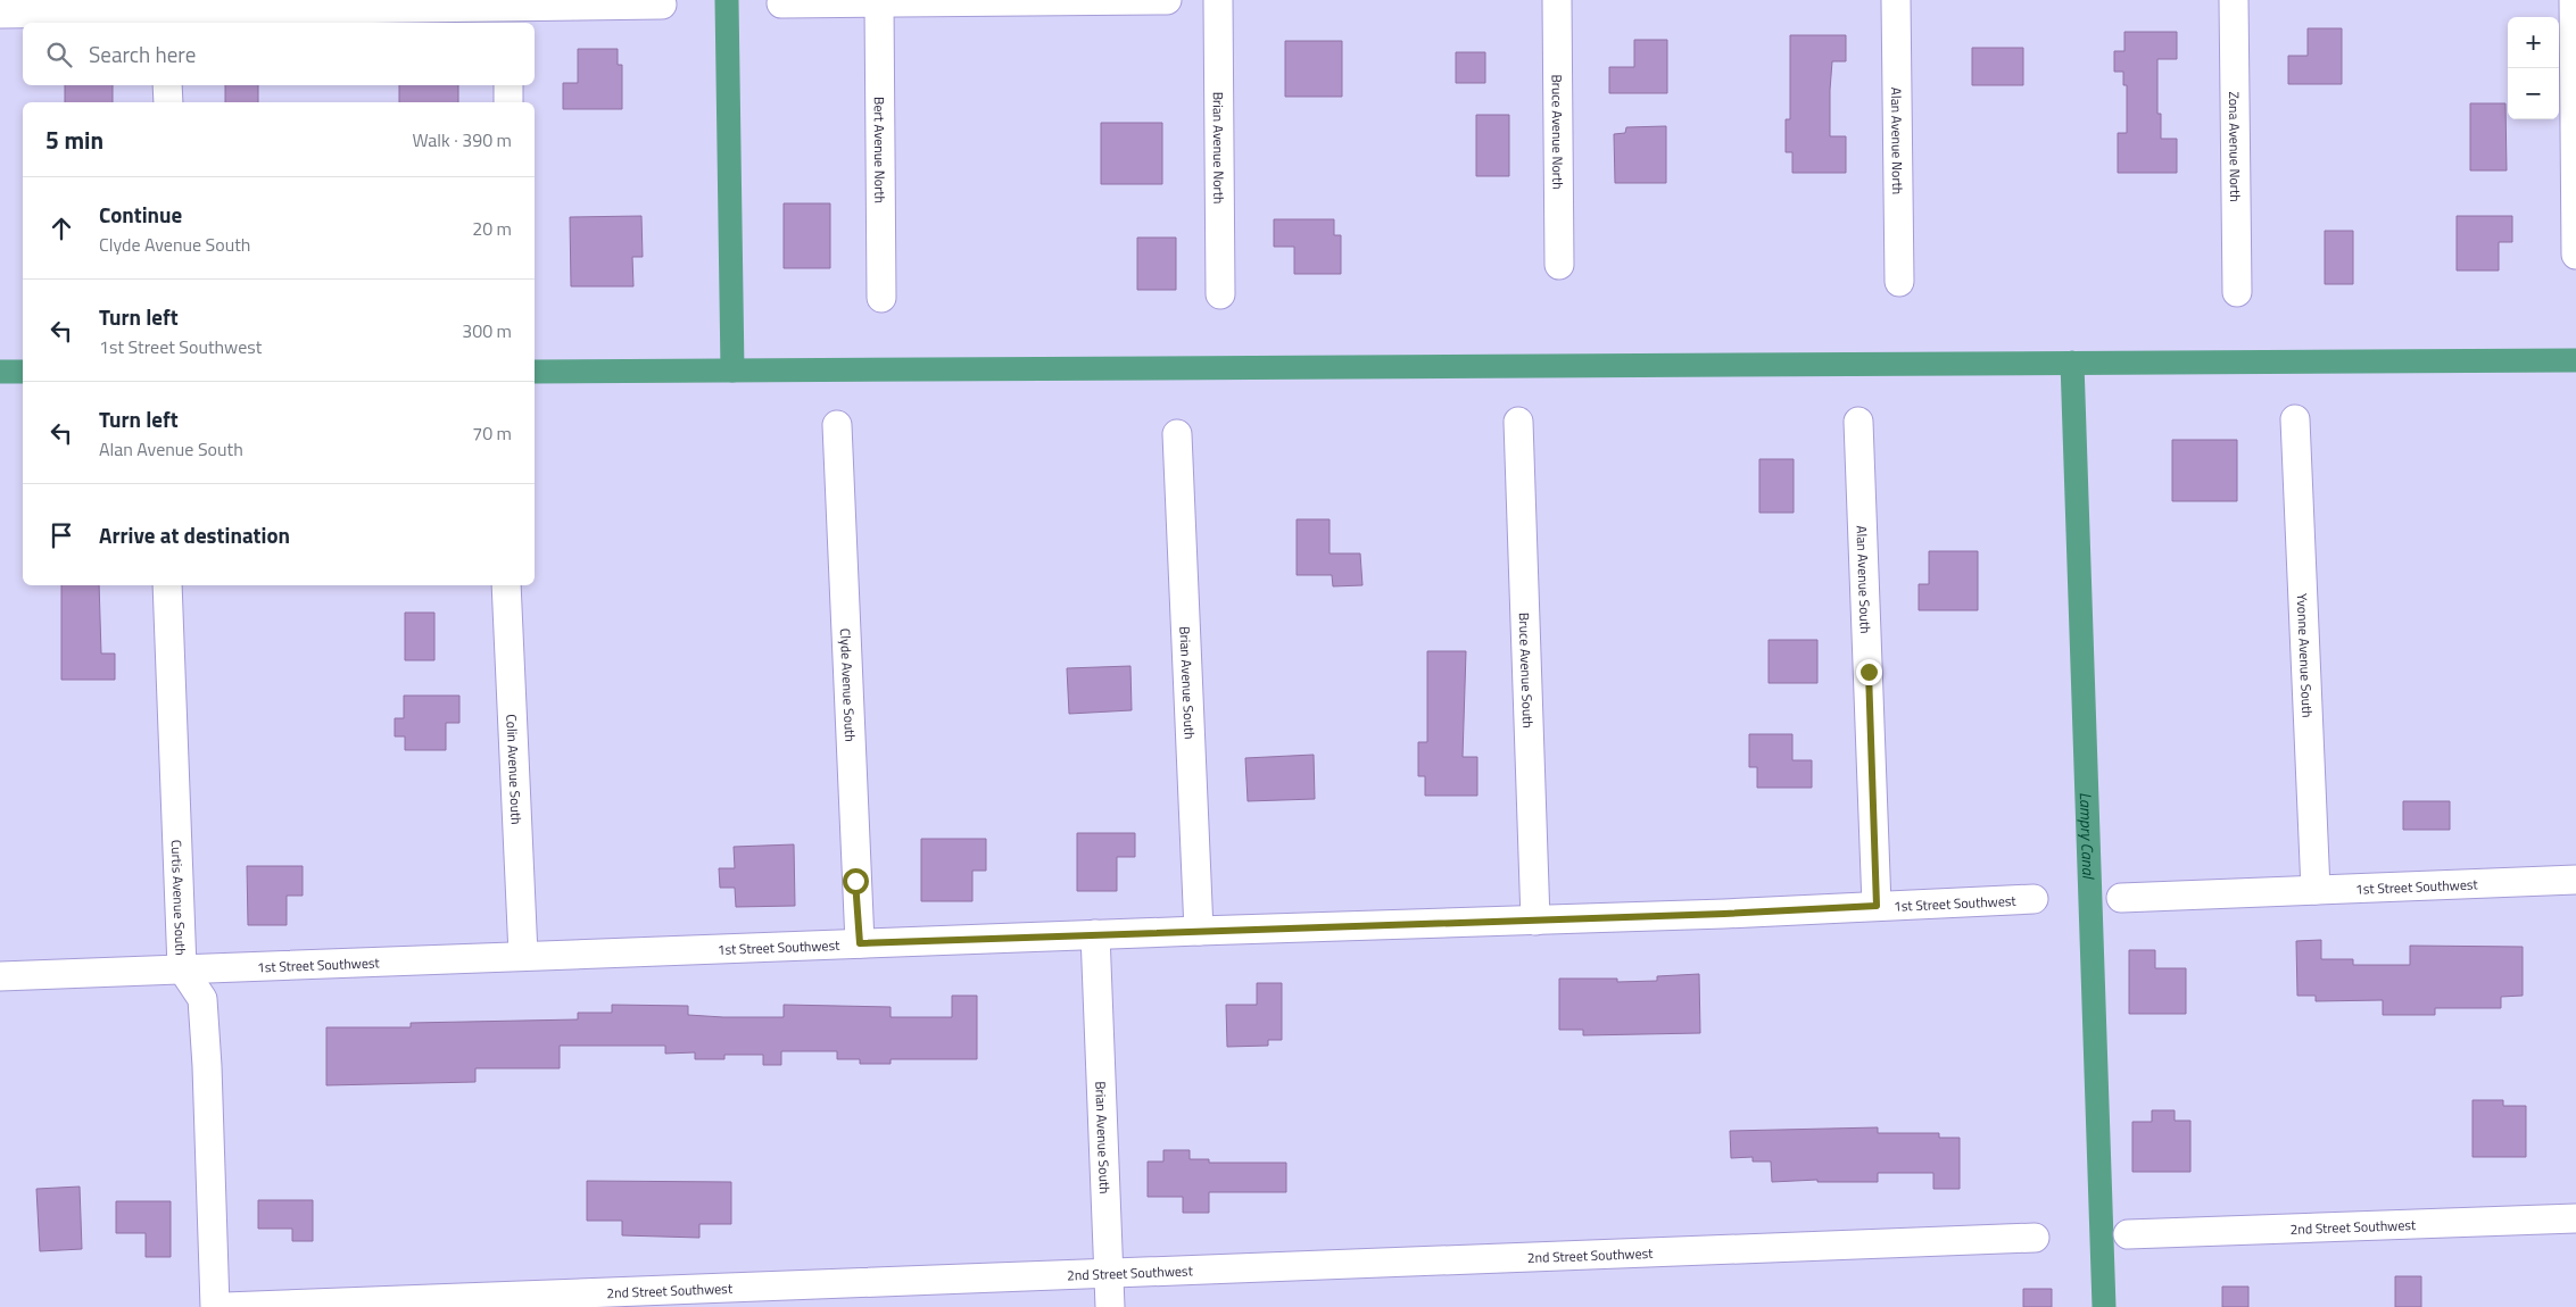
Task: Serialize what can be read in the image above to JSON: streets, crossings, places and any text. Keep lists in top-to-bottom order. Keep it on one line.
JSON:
{"streets":{"street":["Bruce Avenue North","Alan Avenue North","Zona Avenue North","Brian Avenue North","Bert Avenue North","Alan Avenue South","Yvonne Avenue South","Bruce Avenue South","Brian Avenue South","Clyde Avenue South","Colin Avenue South","1st Street Southwest","Curtis Avenue South","2nd Street Southwest"]},"crossings":[["Alan Avenue South","1st Street Southwest"],["Yvonne Avenue South","1st Street Southwest"],["Bruce Avenue South","1st Street Southwest"],["Brian Avenue South","1st Street Southwest"],["Brian Avenue South","2nd Street Southwest"],["Clyde Avenue South","1st Street Southwest"],["Colin Avenue South","1st Street Southwest"],["1st Street Southwest","Curtis Avenue South"]],"water":["Lampry Canal"],"page":{"map_buttons":["+","−"],"search":"Search here","heading":["5 min","Walk · 390 m"],"list":[["Continue","Clyde Avenue South","20 m"],["Turn left","1st Street Southwest","300 m"],["Turn left","Alan Avenue South","70 m"],"Arrive at destination"]}}
